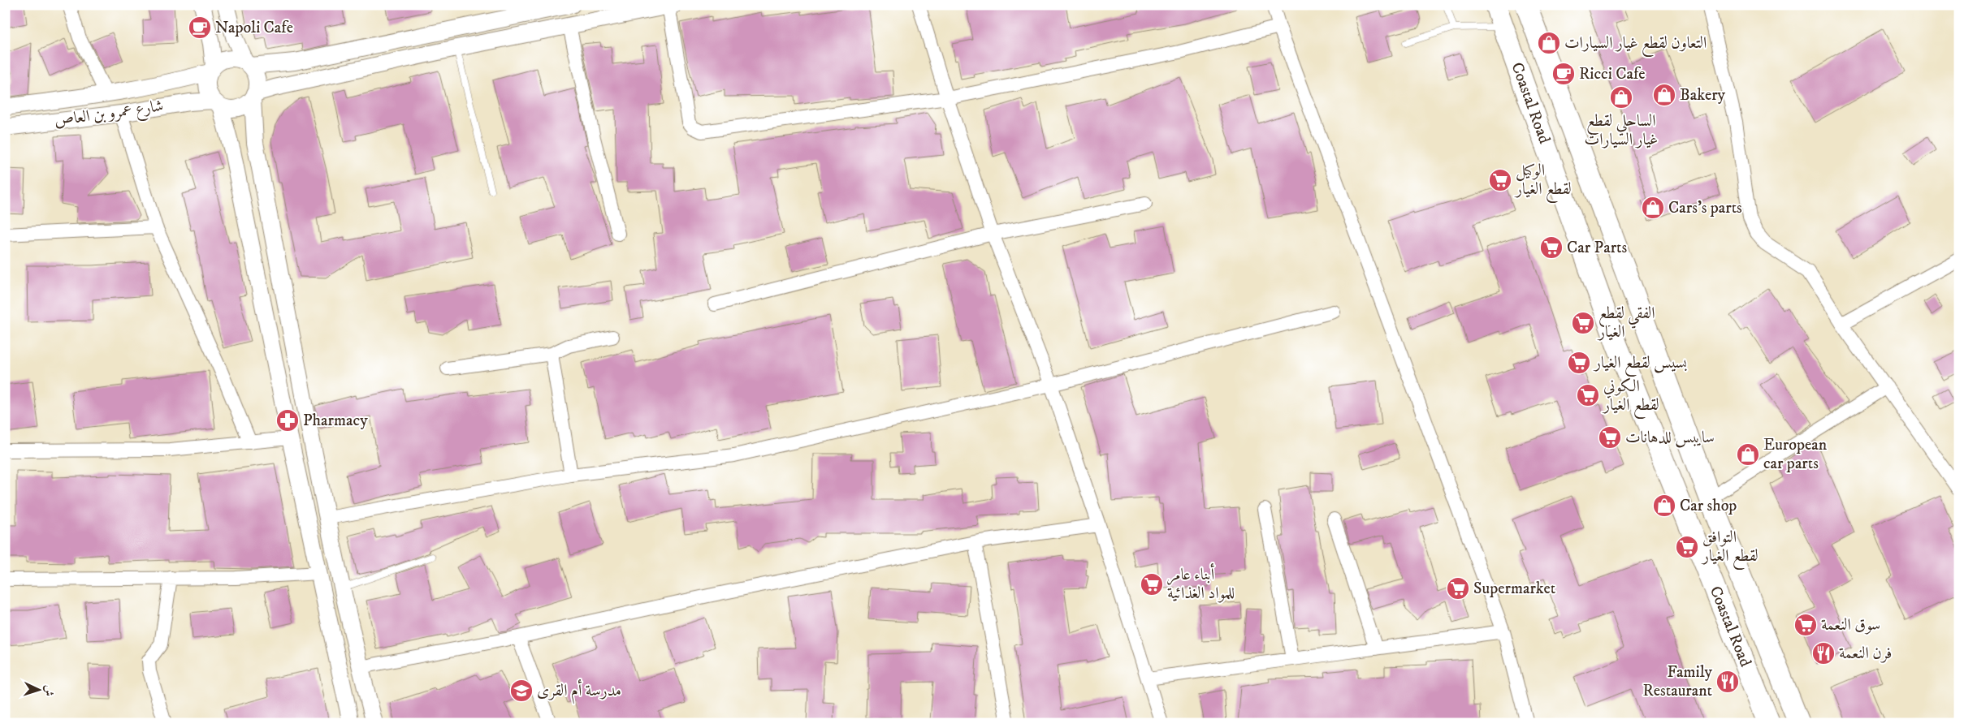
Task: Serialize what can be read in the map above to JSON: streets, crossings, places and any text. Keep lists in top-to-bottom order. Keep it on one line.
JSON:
{"streets":{"highway":["Coastal Road"],"street":["شارع عمرو بن العاص"]},"places":{"cafe":["Napoli Cafe","Ricci Cafe"],"shop":["التعاون لقطع غيار السيارات","Bakery","الساحلي لقطع غيار السيارات","Cars’s parts","European car parts","Car shop"],"supermarket":["الوكيل لقطع الغيار","Car Parts","الفقي لقطع الغيار","بسيس لقطع الغيار","الكوني لقطع الغيار","سايبس للدهانات","التوافق لقطع الغيار","أبناء عامر للمواد الغذائية","Supermarket","سوق النعمة"],"pharmacy":["Pharmacy"],"restaurant":["فرن النعمة","Family Restaurant"],"school or university":["مدرسة أم القرى"]},"north":"right"}
